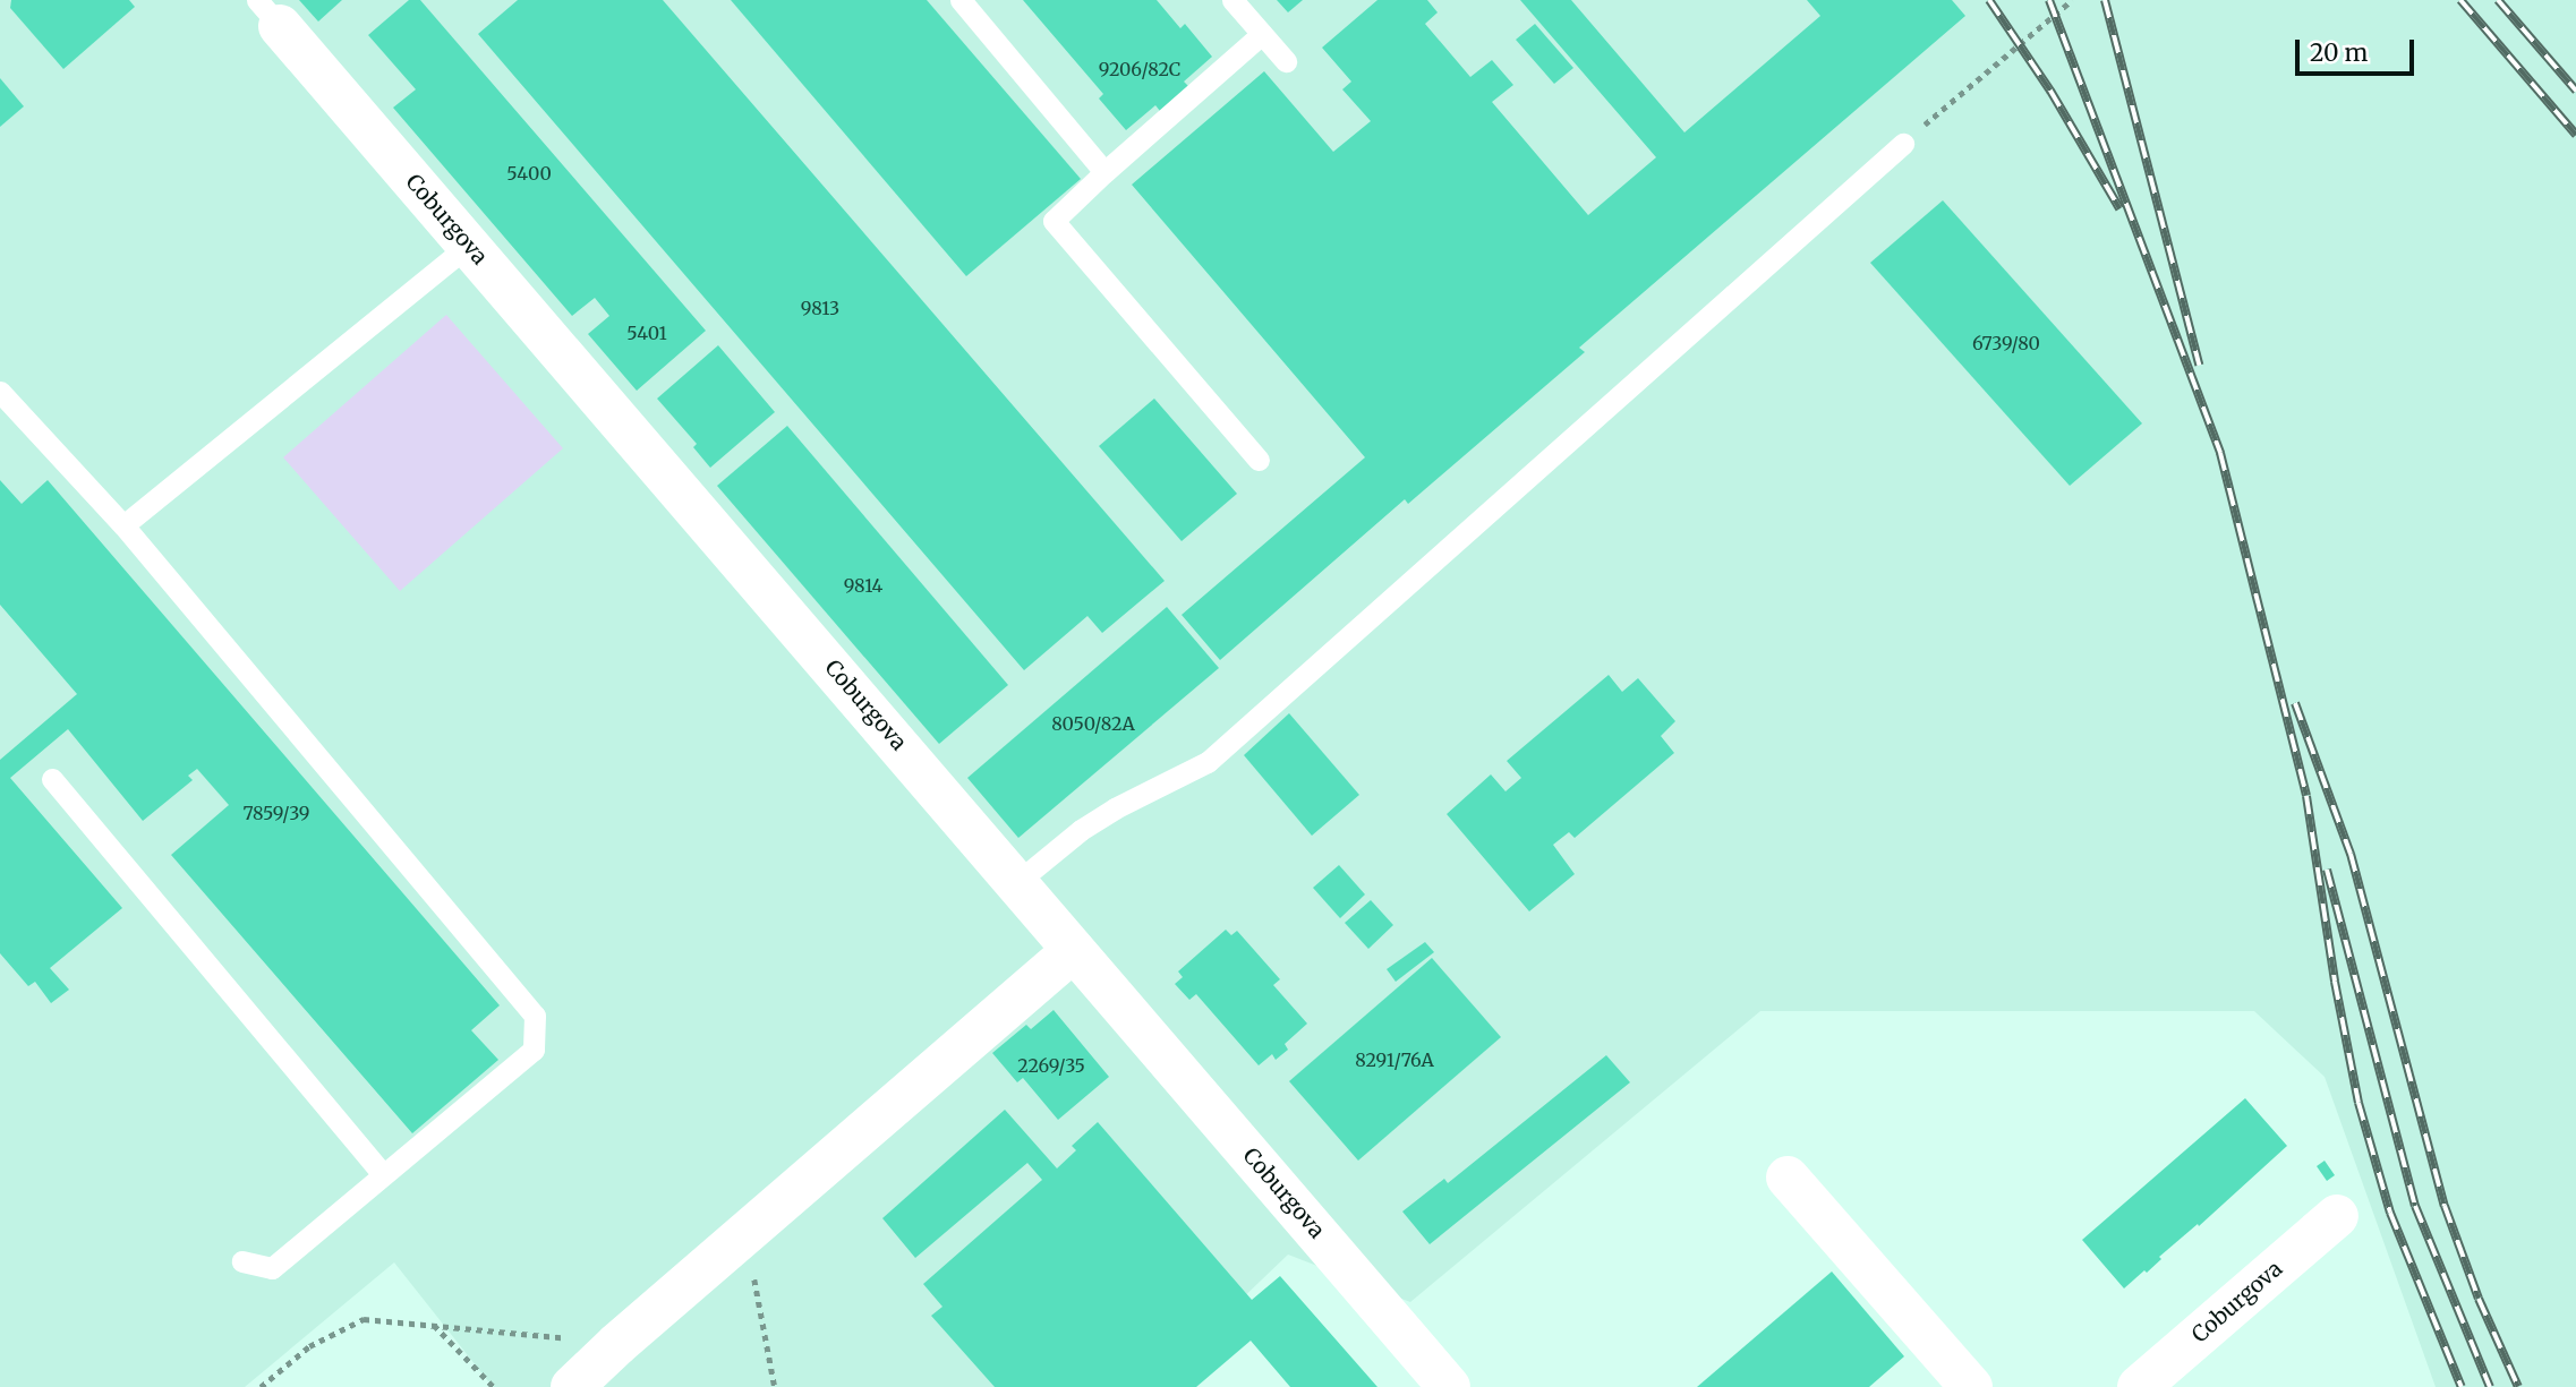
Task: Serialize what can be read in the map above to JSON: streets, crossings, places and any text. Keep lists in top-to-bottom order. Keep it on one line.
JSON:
{"streets":{"street":["Coburgova"]},"house_numbers":["9206/82C","5400","9813","5401","6739/80","9814","8050/82A","7859/39","8291/76A","2269/35"],"scale_bar":"20 m"}
